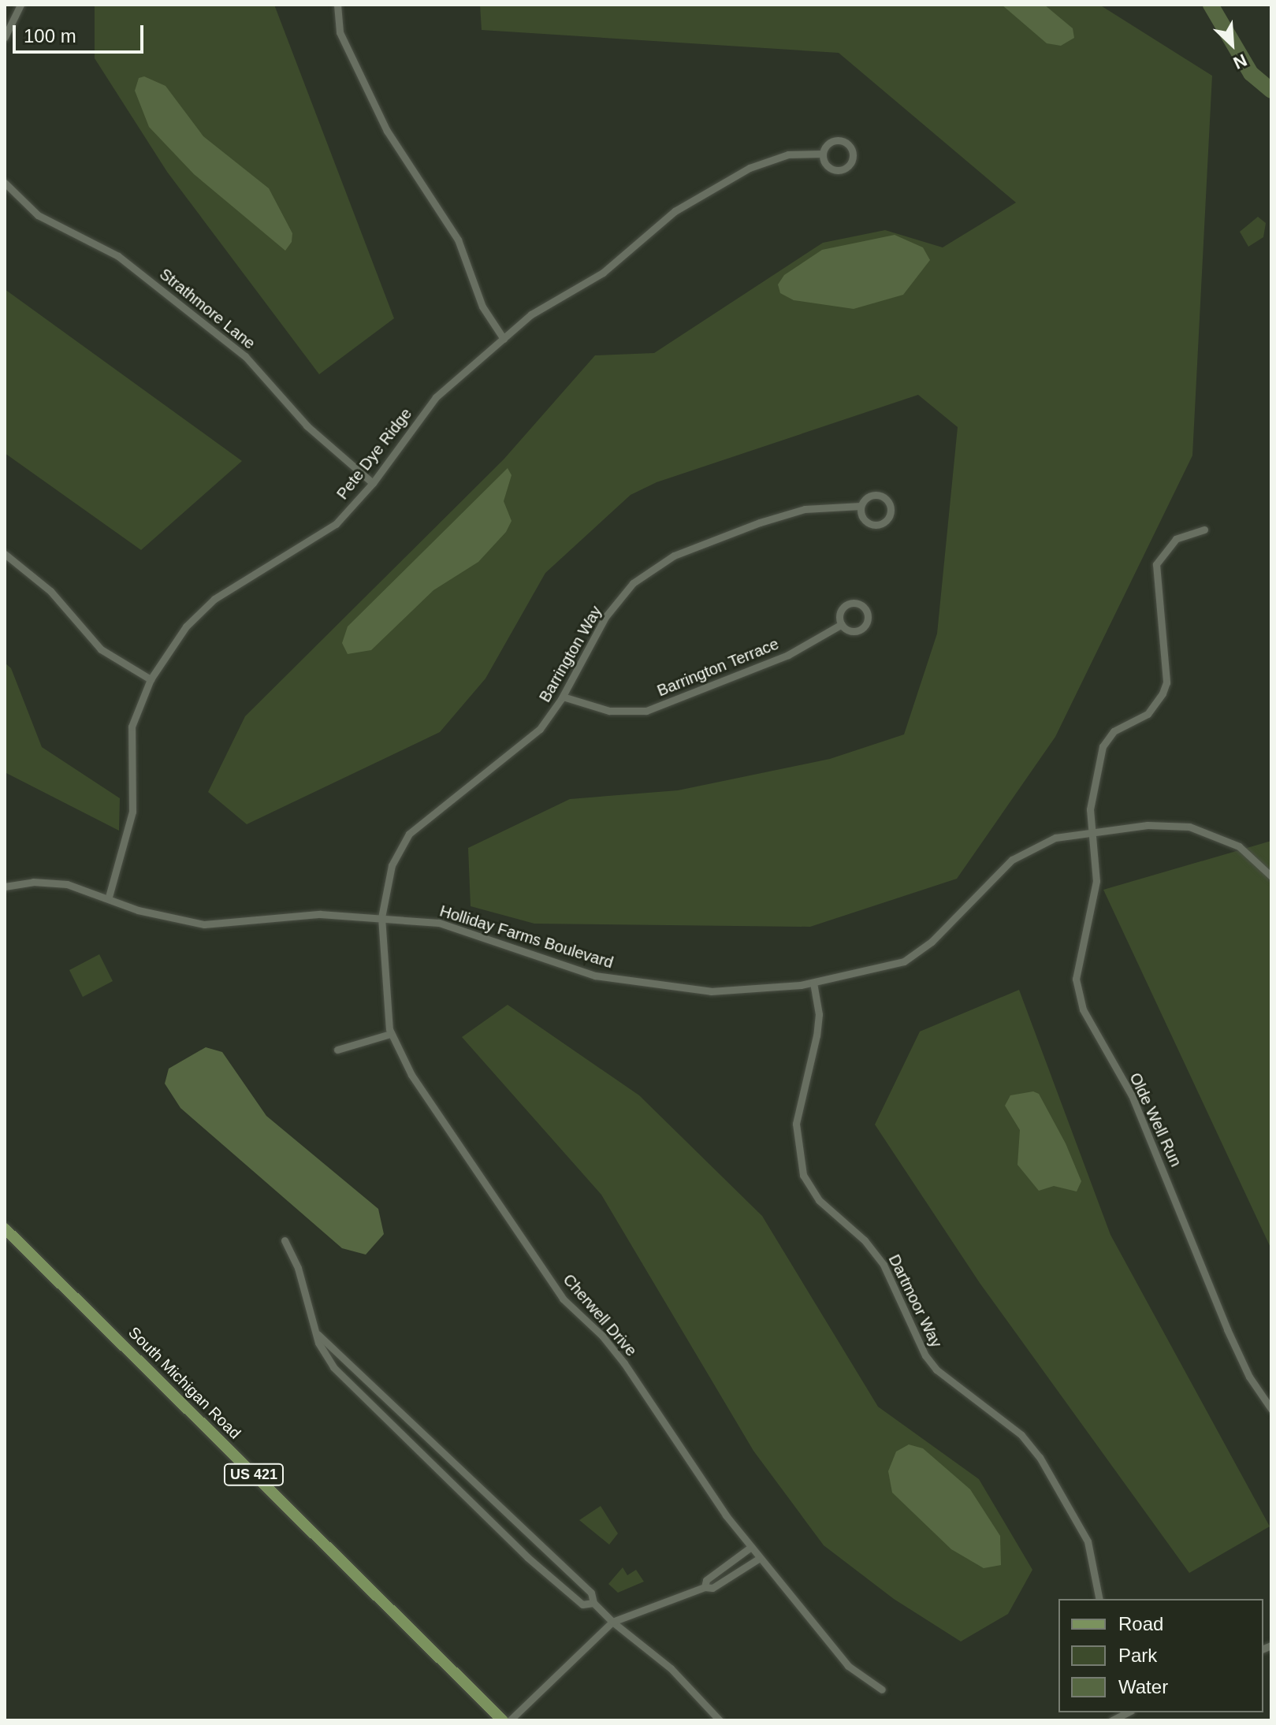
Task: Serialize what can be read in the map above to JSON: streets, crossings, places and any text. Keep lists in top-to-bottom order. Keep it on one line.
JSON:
{"streets":{"main road":["South Michigan Road","US 421"],"street":["Strathmore Lane","Pete Dye Ridge","Barrington Way","Barrington Terrace","Holliday Farms Boulevard","Olde Well Run","Dartmoor Way","Cherwell Drive"]},"crossings":[["Strathmore Lane","Pete Dye Ridge"],["Pete Dye Ridge","Holliday Farms Boulevard"],["Barrington Way","Barrington Terrace"],["Barrington Way","Holliday Farms Boulevard"],["Barrington Way","Cherwell Drive"],["Holliday Farms Boulevard","Olde Well Run"],["Holliday Farms Boulevard","Dartmoor Way"],["Holliday Farms Boulevard","Cherwell Drive"]],"legend":["Road","Park","Water"],"scale_bar":"100 m","north":"bottom right"}
